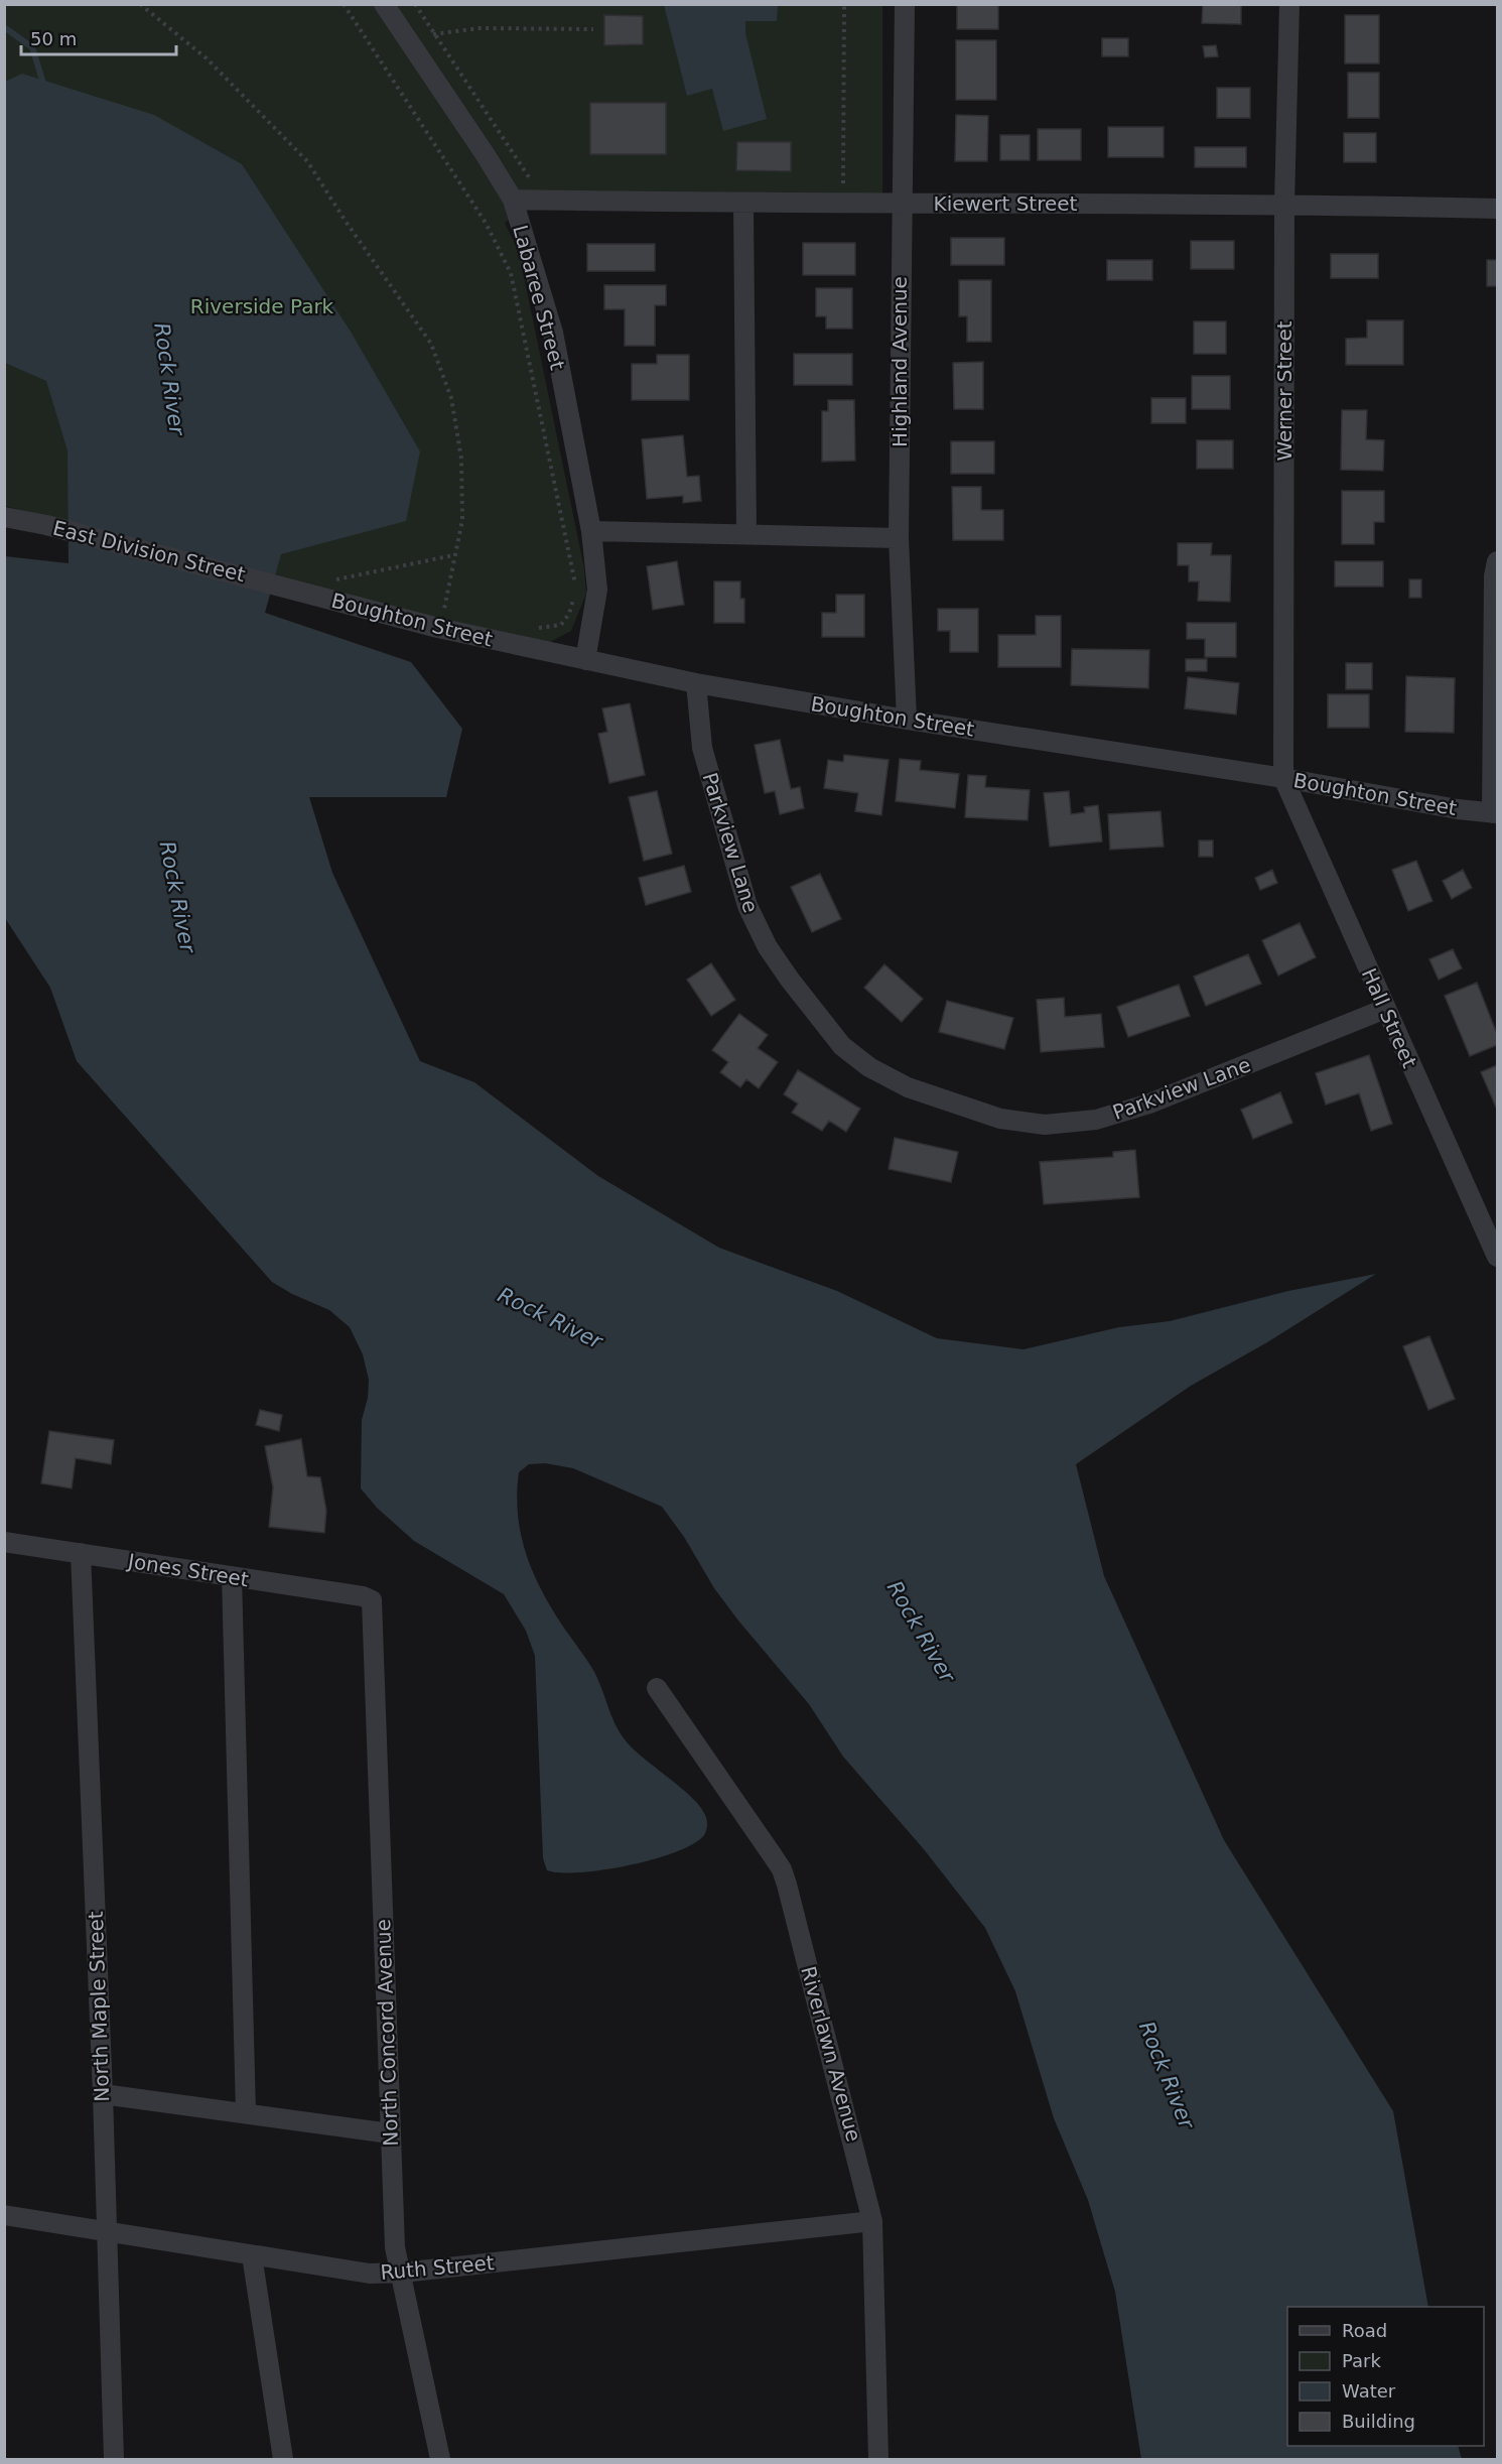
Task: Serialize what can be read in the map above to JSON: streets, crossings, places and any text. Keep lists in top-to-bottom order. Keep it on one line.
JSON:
{"streets":{"street":["Kiewert Street","Labaree Street","Highland Avenue","Werner Street","East Division Street","Boughton Street","Parkview Lane","Hall Street","Jones Street","North Maple Street","North Concord Avenue","Riverlawn Avenue","Ruth Street"]},"crossings":[["Kiewert Street","Labaree Street"],["Kiewert Street","Highland Avenue"],["Kiewert Street","Werner Street"],["Labaree Street","Boughton Street"],["Highland Avenue","Boughton Street"],["Werner Street","Boughton Street"],["Werner Street","Hall Street"],["East Division Street","Boughton Street"],["Boughton Street","Parkview Lane"],["Boughton Street","Hall Street"],["Parkview Lane","Hall Street"],["Jones Street","North Maple Street"],["Jones Street","North Concord Avenue"],["North Maple Street","Ruth Street"],["North Concord Avenue","Ruth Street"],["Riverlawn Avenue","Ruth Street"]],"water":["Rock River"],"parks":["Riverside Park"],"legend":["Road","Park","Water","Building"],"scale_bar":"50 m"}
